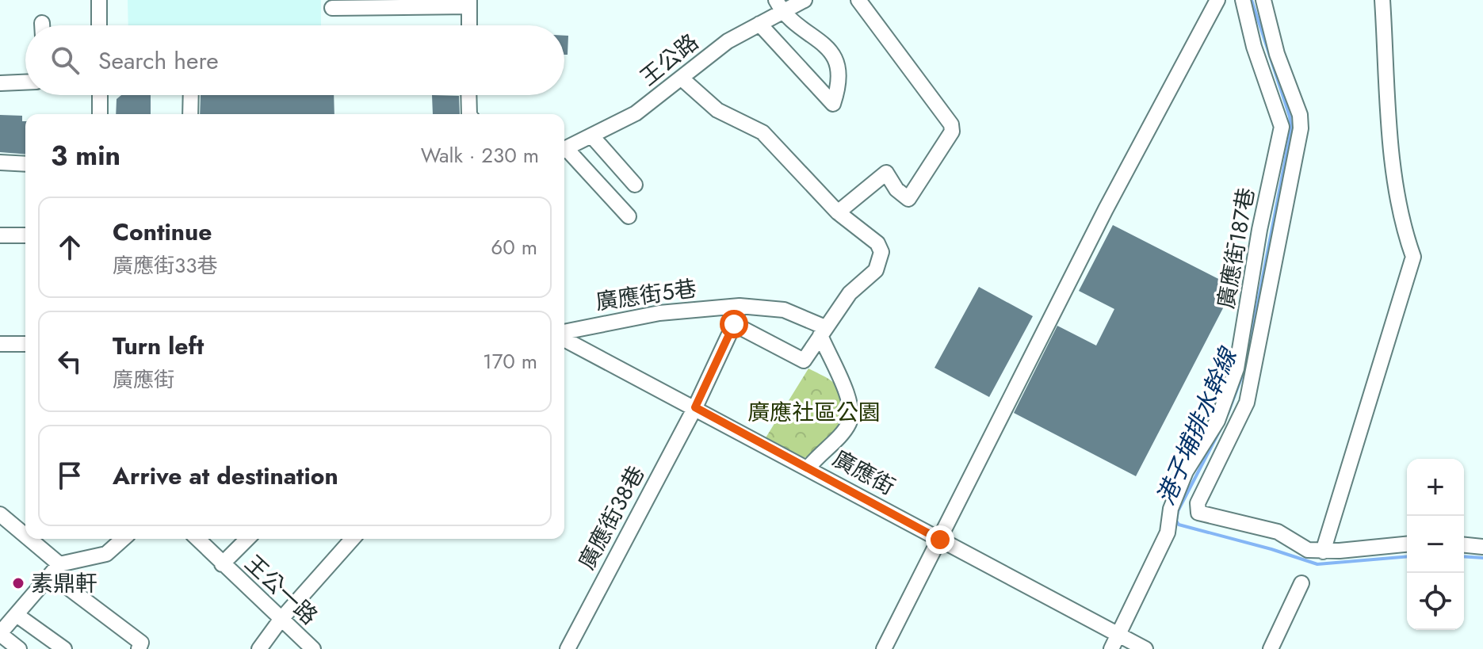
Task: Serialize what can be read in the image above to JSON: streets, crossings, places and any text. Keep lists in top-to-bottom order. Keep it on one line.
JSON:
{"streets":{"street":["王公路","廣應街187巷","廣應街5巷","廣應街","廣應街38巷","王公一路"]},"crossings":[["廣應街187巷","廣應街"],["廣應街5巷","廣應街38巷"],["廣應街","廣應街38巷"]],"water":["港子埔排水幹線"],"parks":["廣應社區公園"],"places":["素鼎軒"],"page":{"search":"Search here","heading":["3 min","Walk · 230 m"],"list":[["Continue","廣應街33巷","60 m"],["Turn left","廣應街","170 m"],"Arrive at destination"],"map_buttons":["+","−"]}}
